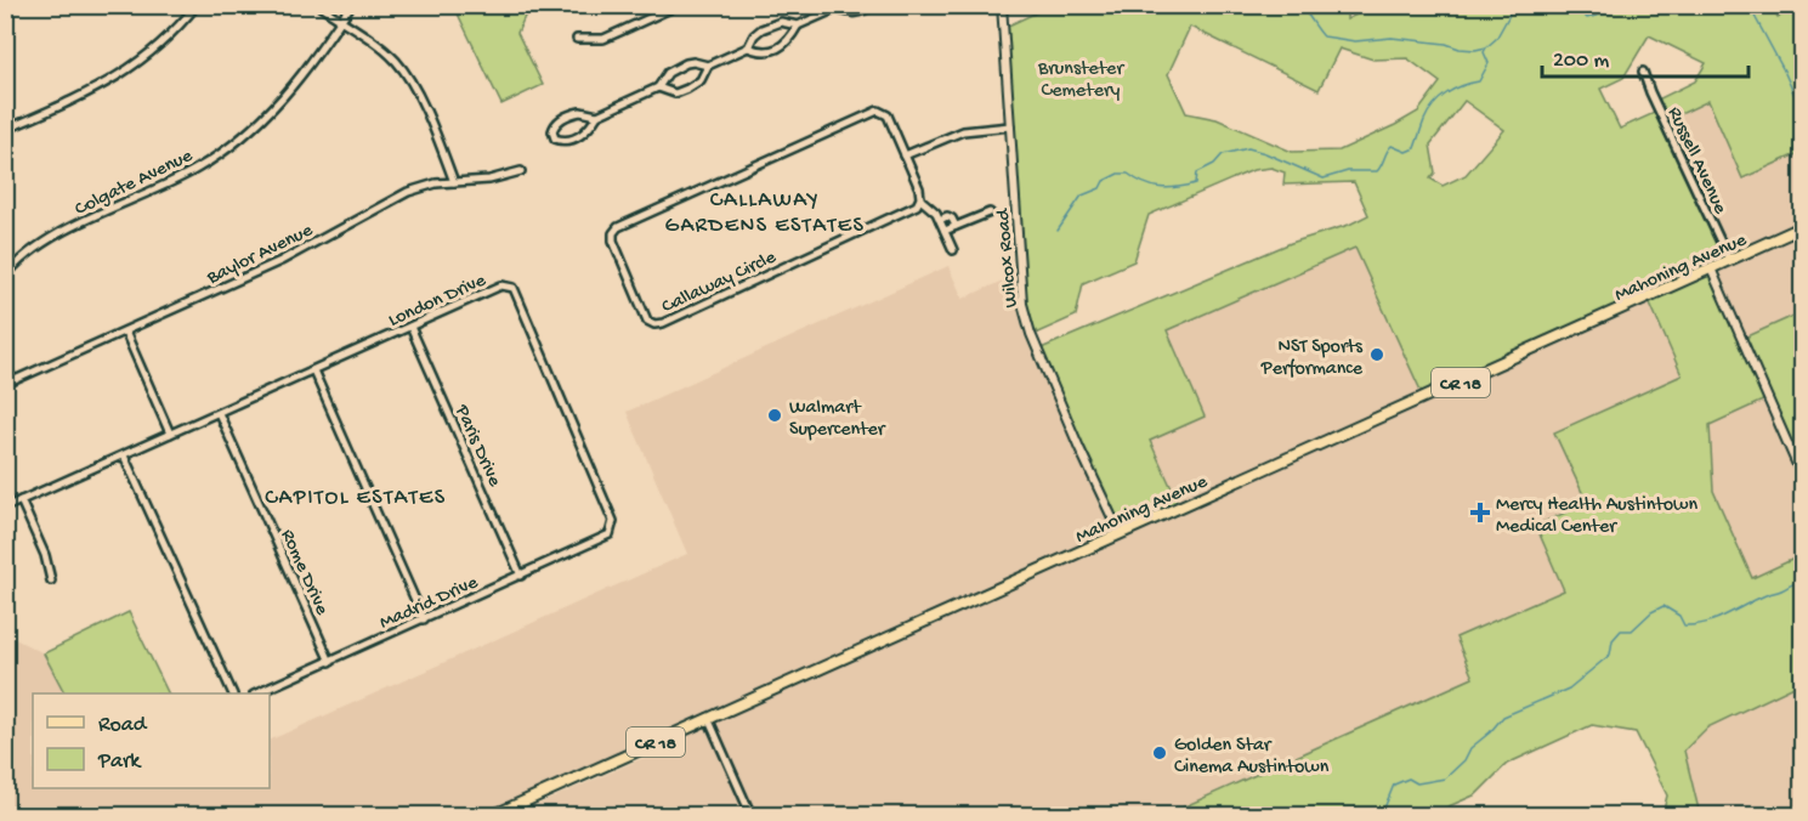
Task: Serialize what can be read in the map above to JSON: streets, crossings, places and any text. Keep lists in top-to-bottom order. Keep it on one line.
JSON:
{"streets":{"main road":["Mahoning Avenue","CR 18"],"street":["Russell Avenue","Colgate Avenue","Baylor Avenue","Wilcox Road","Callaway Circle","London Drive","Paris Drive","Rome Drive","Madrid Drive"]},"crossings":[["Russell Avenue","Mahoning Avenue"],["Wilcox Road","Mahoning Avenue"],["London Drive","Paris Drive"],["London Drive","Rome Drive"],["London Drive","Madrid Drive"],["Paris Drive","Madrid Drive"],["Rome Drive","Madrid Drive"]],"districts":["CALLAWAY GARDENS ESTATES","CAPITOL ESTATES"],"parks":["Brunsteter Cemetery"],"places":{"other":["NST Sports Performance","Walmart Supercenter","Golden Star Cinema Austintown"],"health":["Mercy Health Austintown Medical Center"]},"legend":["Road","Park"],"scale_bar":"200 m"}
